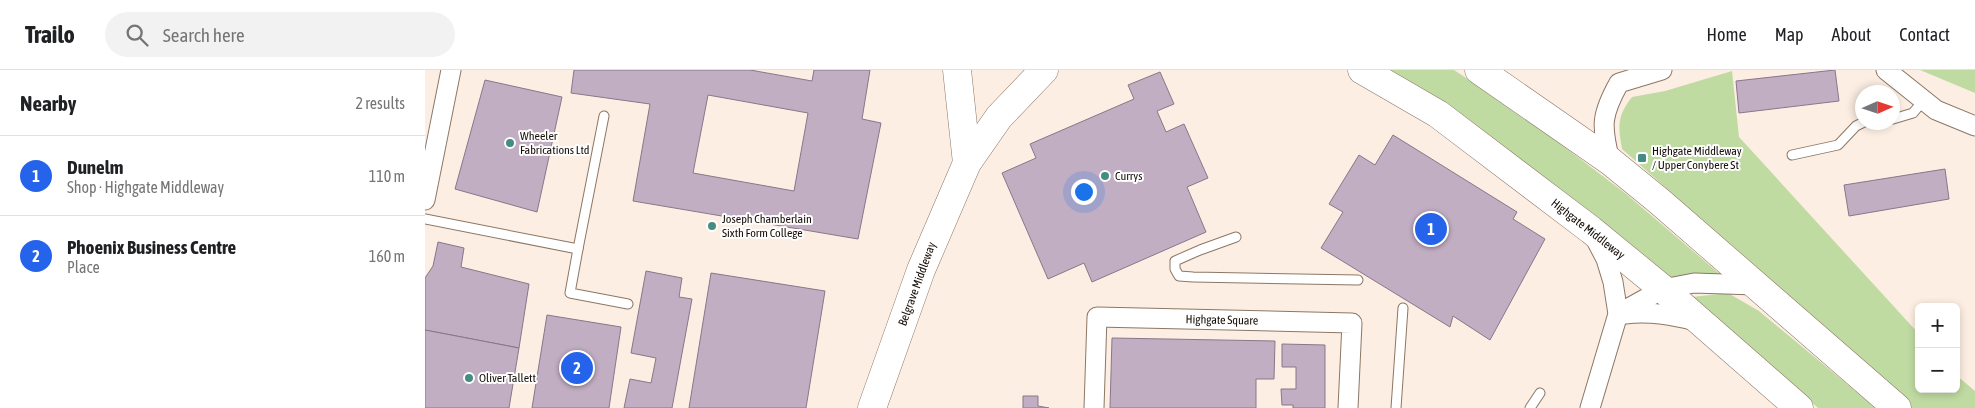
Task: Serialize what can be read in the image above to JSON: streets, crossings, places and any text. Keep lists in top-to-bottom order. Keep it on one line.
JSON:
{"streets":{"highway":["Highgate Middleway","Belgrave Middleway"],"street":["Highgate Square"]},"places":{"other":["Wheeler Fabrications Ltd","Currys","Joseph Chamberlain Sixth Form College","Oliver Tallett"],"transit":["Highgate Middleway / Upper Conybere St"]},"north":"right","page":{"header":"Trailo","search":"Search here","nav":["Home","Map","About","Contact"],"heading":["Nearby","2 results"],"list":[{"mark":"1","name":"Dunelm","note":"Shop · Highgate Middleway","value":"110 m"},{"mark":"2","name":"Phoenix Business Centre","note":"Place","value":"160 m"}],"pins":["1","2"],"map_buttons":["+","−"]}}
